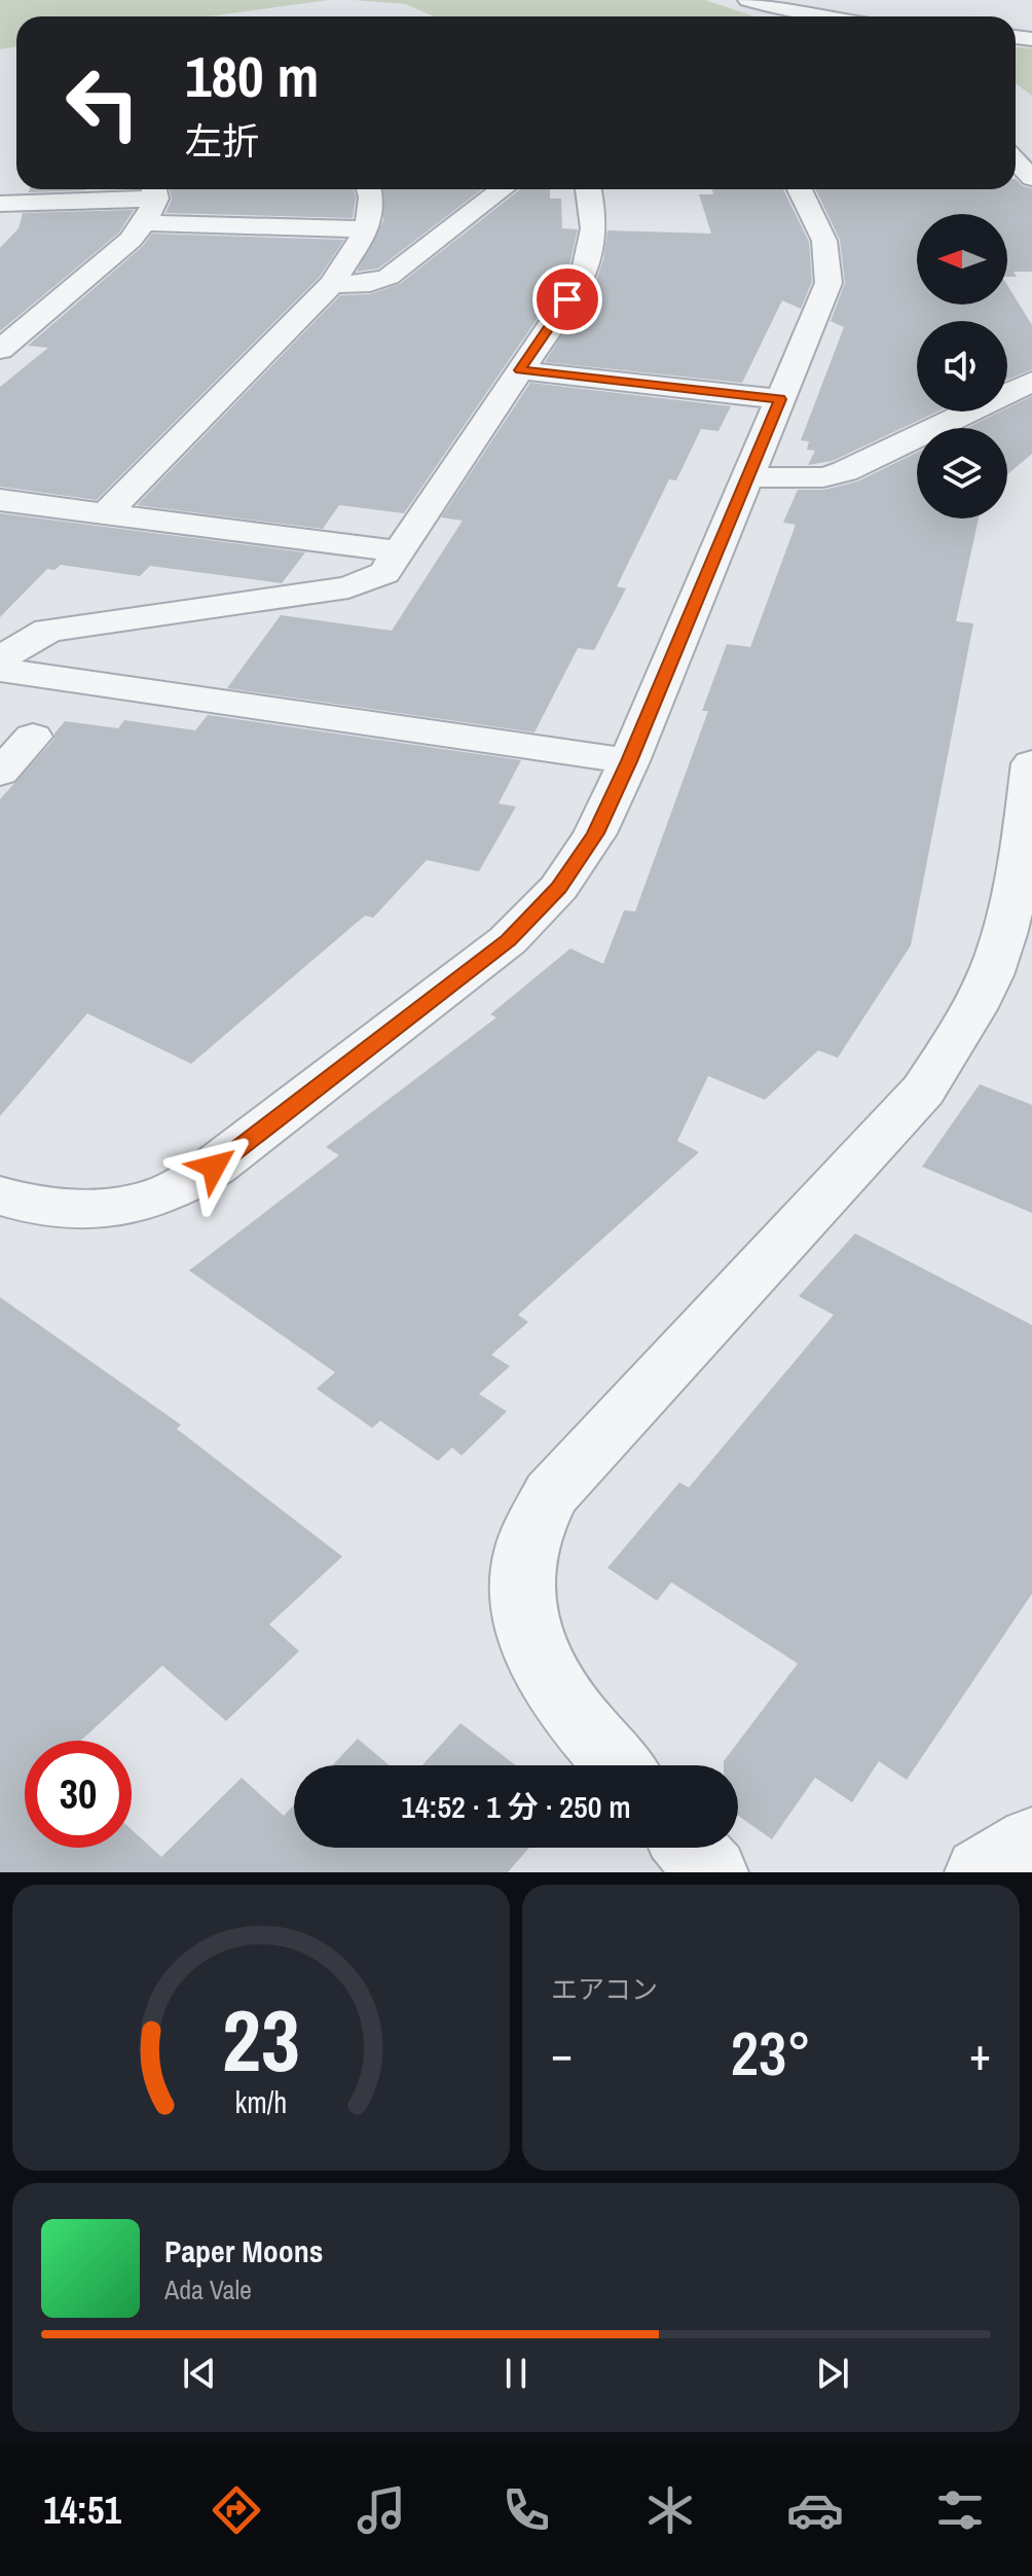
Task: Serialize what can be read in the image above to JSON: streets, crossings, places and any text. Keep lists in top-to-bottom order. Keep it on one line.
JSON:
{"north":"left","page":{"turn":["180 m","左折"],"limit":"30","trip":"14:52 · 1 分 · 250 m","tile":"エアコン","heat":["−","23°","+"],"song":["Paper Moons","Ada Vale"],"tabs":"14:51","gauge":["23","km/h"]}}
